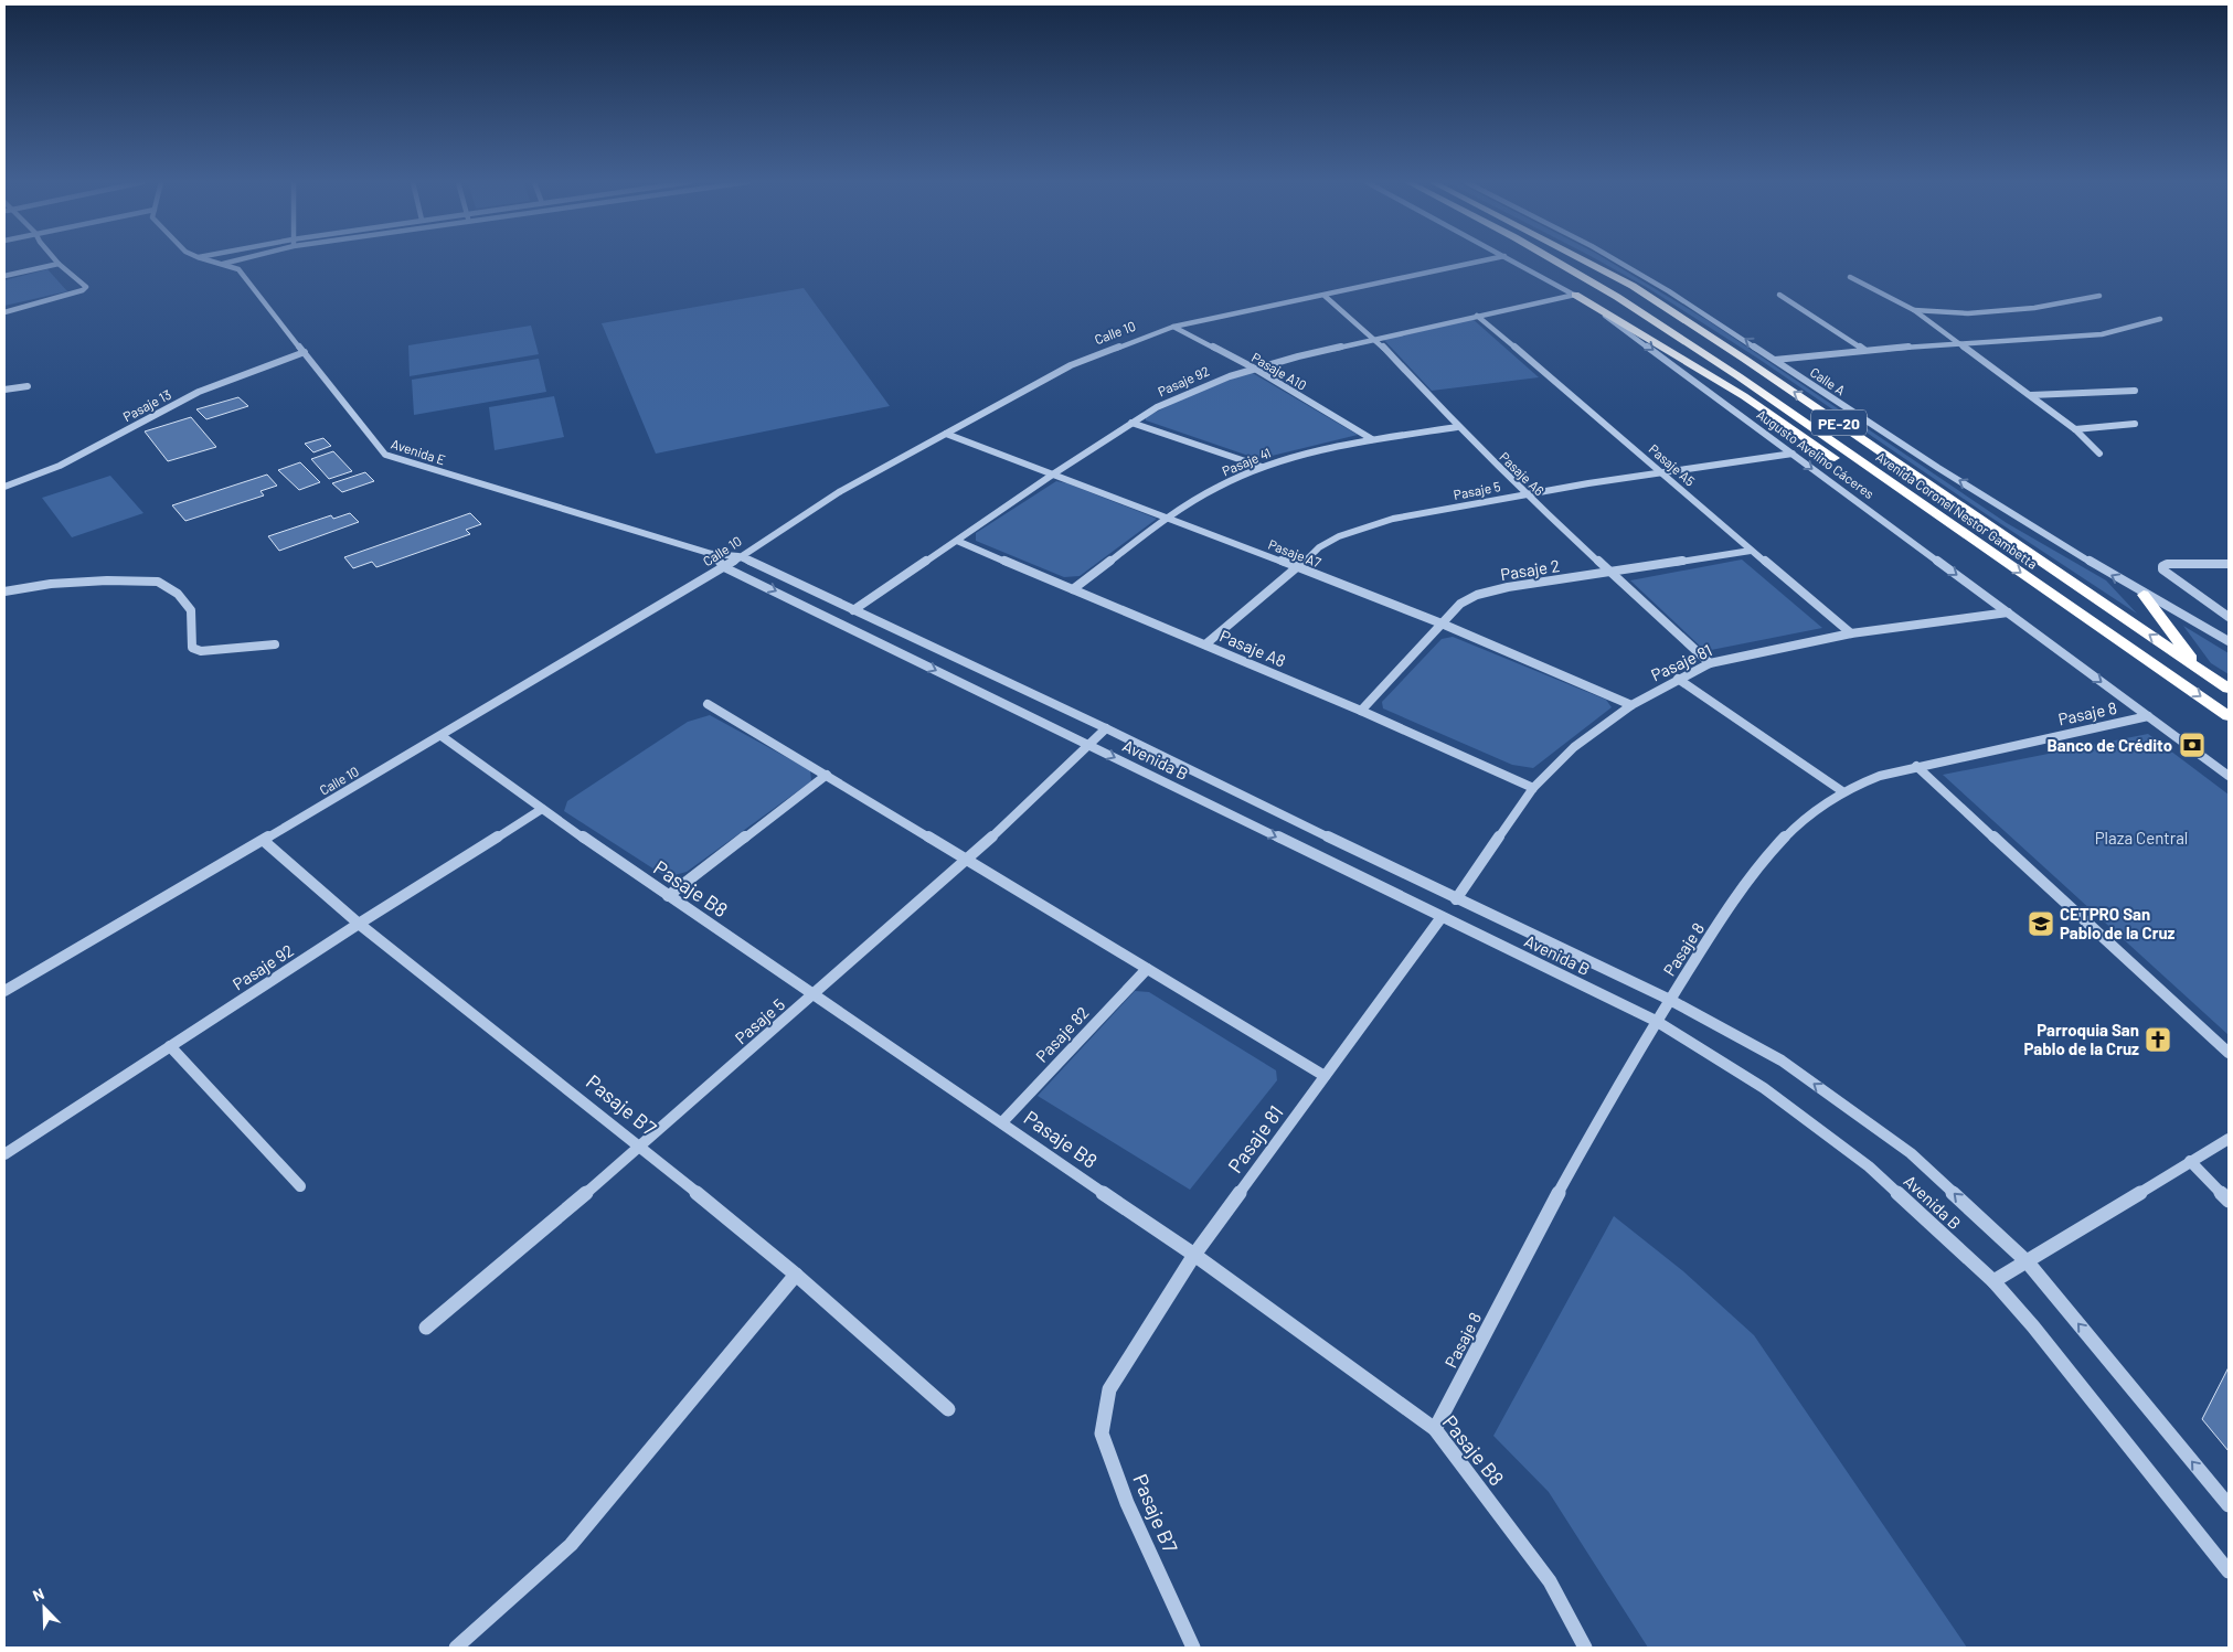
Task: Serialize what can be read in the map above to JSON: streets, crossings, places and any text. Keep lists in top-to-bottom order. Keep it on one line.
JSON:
{"streets":{"highway":["PE-20","Avenida Coronel Nestor Gambetta"],"street":["Calle 10","Pasaje A10","Pasaje 92","Calle A","Pasaje 13","Avenida E","Augusto Avelino Cáceres","Pasaje 41","Pasaje A5","Pasaje A6","Pasaje 5","Pasaje A7","Pasaje 2","Pasaje A8","Pasaje 81","Pasaje 8","Avenida B","Pasaje B8","Pasaje 82","Pasaje B7"]},"crossings":[["Calle 10","Pasaje A10"],["Calle 10","Avenida E"],["Calle 10","Pasaje A6"],["Calle 10","Pasaje A7"],["Calle 10","Avenida B"],["Calle 10","Pasaje B8"],["Calle 10","Pasaje B7"],["Pasaje A10","Pasaje 92"],["Pasaje A10","Pasaje 41"],["Pasaje 92","Augusto Avelino Cáceres"],["Pasaje 92","Pasaje A5"],["Pasaje 92","Pasaje A6"],["Pasaje 92","Pasaje A7"],["Pasaje 92","Pasaje A8"],["Pasaje 92","Avenida B"],["Pasaje 92","Pasaje B8"],["Pasaje 92","Pasaje B7"],["Pasaje 13","Avenida E"],["Avenida E","Avenida B"],["Augusto Avelino Cáceres","Pasaje 5"],["Augusto Avelino Cáceres","Pasaje 81"],["Augusto Avelino Cáceres","Pasaje 8"],["Pasaje 41","Pasaje A6"],["Pasaje 41","Pasaje A7"],["Pasaje 41","Pasaje A8"],["Pasaje A5","Pasaje 5"],["Pasaje A5","Pasaje 2"],["Pasaje A5","Pasaje 81"],["Pasaje A6","Pasaje 5"],["Pasaje A6","Pasaje 2"],["Pasaje A6","Pasaje 81"],["Pasaje 5","Pasaje A7"],["Pasaje 5","Pasaje A8"],["Pasaje 5","Avenida B"],["Pasaje 5","Pasaje B8"],["Pasaje 5","Pasaje B7"],["Pasaje A7","Pasaje 2"],["Pasaje A7","Pasaje 81"],["Pasaje 2","Pasaje A8"],["Pasaje A8","Pasaje 81"],["Pasaje 81","Avenida B"],["Pasaje 81","Pasaje B8"],["Pasaje 81","Pasaje B7"],["Pasaje 8","Avenida B"],["Pasaje 8","Pasaje B8"],["Pasaje B8","Pasaje 82"]],"one_way":["Calle A","Augusto Avelino Cáceres"],"parks":["Plaza Central"],"places":{"bank":["Banco de Crédito"],"school or university":["CETPRO San Pablo de la Cruz"],"church":["Parroquia San Pablo de la Cruz"]},"north":"top left"}
